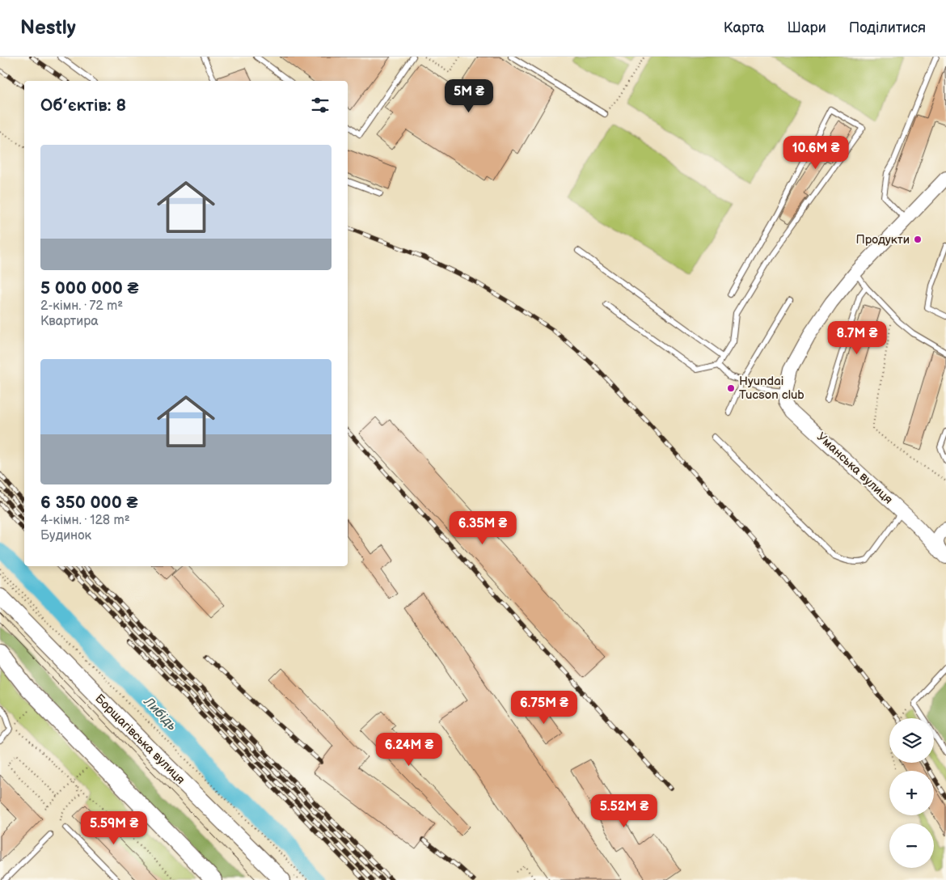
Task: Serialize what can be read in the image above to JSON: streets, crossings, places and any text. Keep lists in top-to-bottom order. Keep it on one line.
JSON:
{"streets":{"main road":["Борщагівська вулиця"],"street":["Уманська вулиця"]},"water":["Либідь"],"places":["Продукти","Hyundai Tucson club"],"page":{"header":"Nestly","nav":["Карта","Шари","Поділитися"],"price":["5M ₴","10.6M ₴","8.7M ₴","6.35M ₴","6.75M ₴","6.24M ₴","5.52M ₴","5.59M ₴"],"heading":"Об’єктів: 8","list":[{"name":"5 000 000 ₴","note":"2-кімн. · 72 m² · Квартира"},{"name":"6 350 000 ₴","note":"4-кімн. · 128 m² · Будинок"}],"map_buttons":["+","−"]}}
